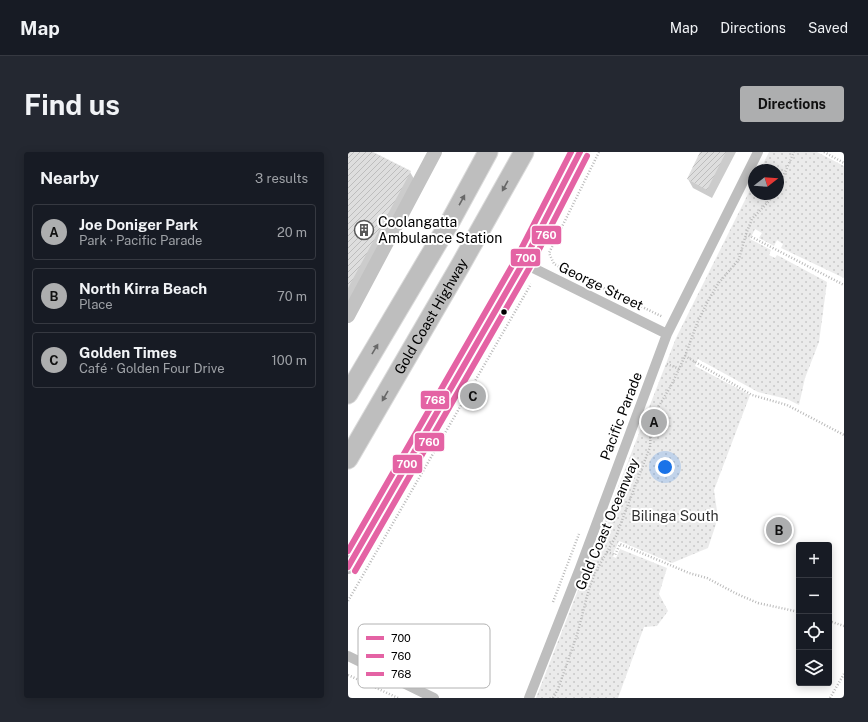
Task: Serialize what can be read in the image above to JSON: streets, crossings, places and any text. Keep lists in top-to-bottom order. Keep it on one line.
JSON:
{"streets":{"highway":["Gold Coast Highway"],"street":["George Street","Pacific Parade"],"path":["Gold Coast Oceanway"]},"crossings":[["George Street","Pacific Parade"]],"parks":["Bilinga South"],"places":{"building":["Coolangatta Ambulance Station"]},"lines":["transit line 700","transit line 768","transit line 760"],"legend":["700","760","768"],"north":"right","page":{"header":"Map","nav":["Map","Directions","Saved"],"buttons":"Directions","title":"Find us","heading":["Nearby","3 results"],"list":[{"mark":"A","name":"Joe Doniger Park","note":"Park · Pacific Parade","value":"20 m"},{"mark":"B","name":"North Kirra Beach","note":"Place","value":"70 m"},{"mark":"C","name":"Golden Times","note":"Café · Golden Four Drive","value":"100 m"}],"pins":["C","A","B"],"map_buttons":["+","−"]}}
